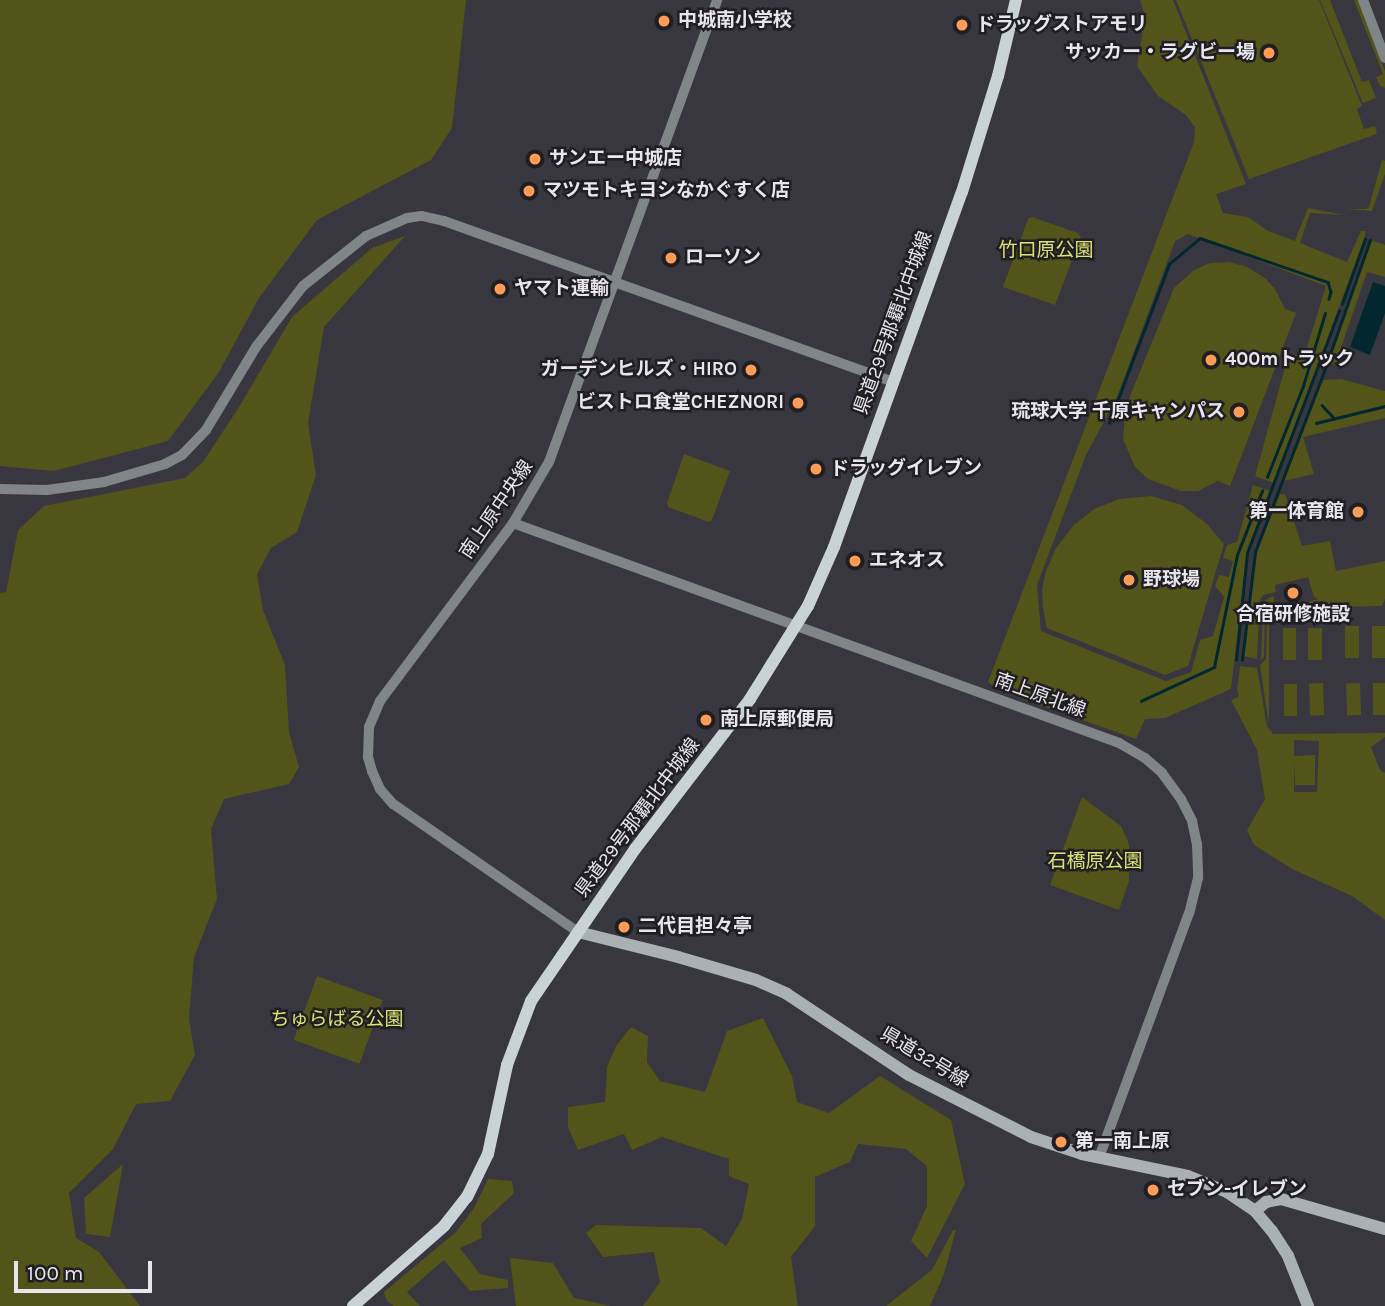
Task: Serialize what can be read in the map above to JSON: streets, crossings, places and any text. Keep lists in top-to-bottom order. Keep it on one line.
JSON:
{"streets":{"main road":["県道29号那覇北中城線","県道32号線"],"street":["南上原中央線","南上原北線"]},"crossings":[["県道29号那覇北中城線","南上原中央線"],["県道29号那覇北中城線","南上原北線"],["県道29号那覇北中城線","県道32号線"],["南上原中央線","南上原北線"],["南上原中央線","県道32号線"],["南上原北線","県道32号線"]],"parks":["竹口原公園","石橋原公園","ちゅらばる公園"],"places":["中城南小学校","ドラッグストアモリ","サッカー・ラグビー場","サンエー中城店","マツモトキヨシなかぐすく店","ローソン","ヤマト運輸","400mトラック","ガーデンヒルズ・HIRO","ビストロ食堂CHEZNORI","琉球大学 千原キャンパス","ドラッグイレブン","第一体育館","エネオス","野球場","合宿研修施設","南上原郵便局","二代目担々亭","第一南上原","セブン-イレブン"],"scale_bar":"100 m"}
